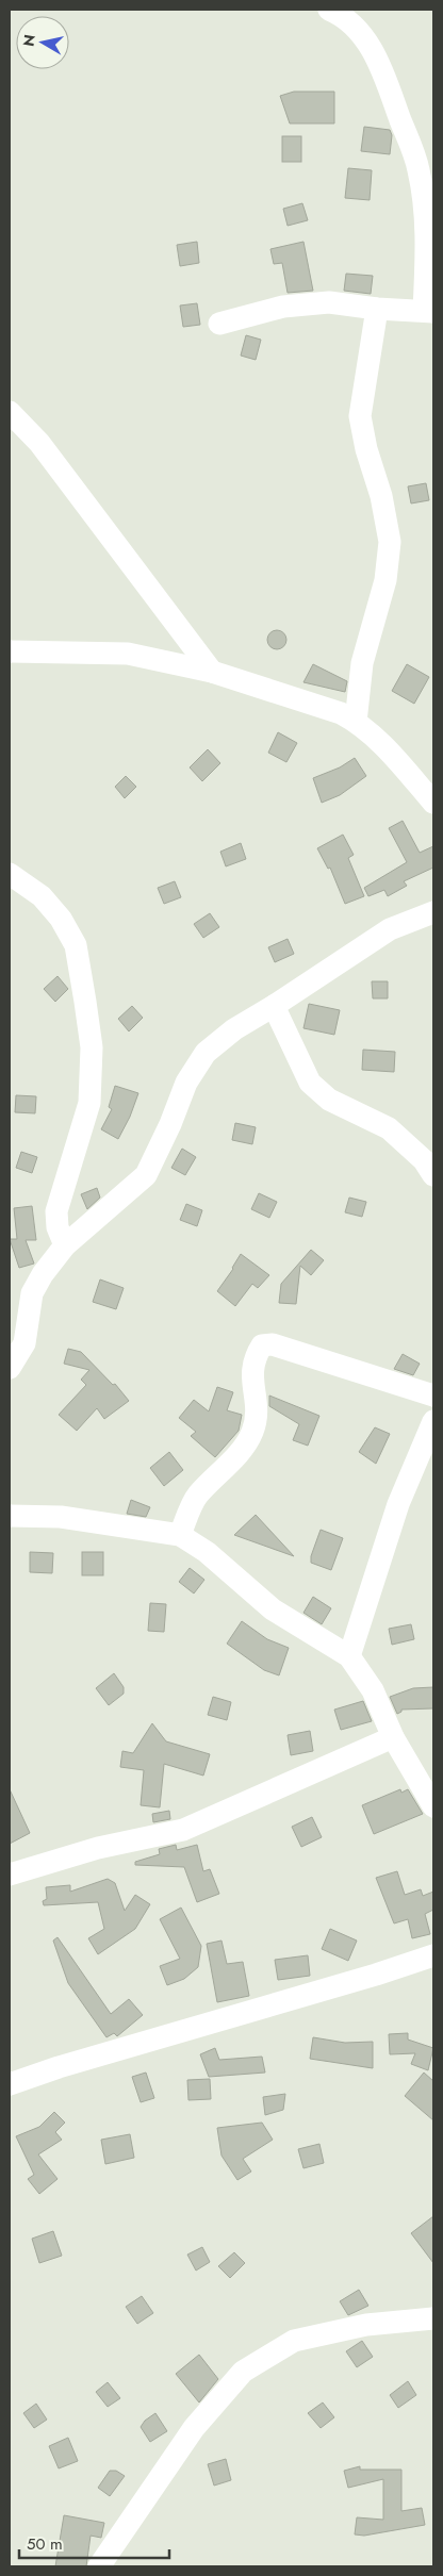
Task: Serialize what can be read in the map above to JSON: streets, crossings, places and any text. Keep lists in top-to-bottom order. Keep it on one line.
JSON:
{"scale_bar":"50 m","north":"left"}
